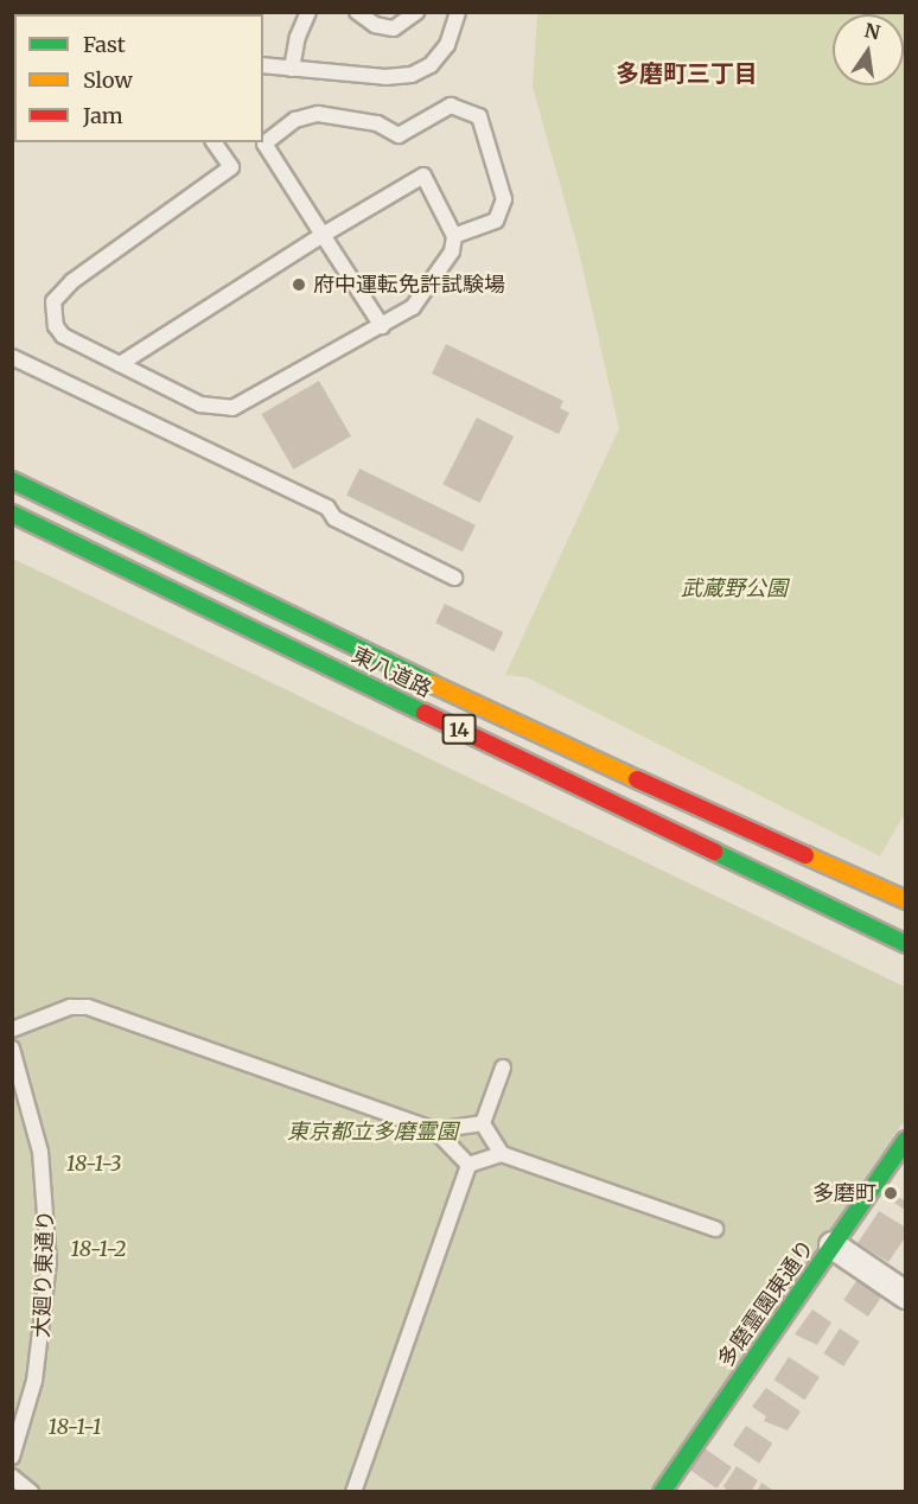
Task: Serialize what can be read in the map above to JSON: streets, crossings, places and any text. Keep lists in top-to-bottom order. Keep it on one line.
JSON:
{"streets":{"main road":["東八道路","14","多磨霊園東通り"],"lane":["大廻り東通り"]},"districts":["多磨町三丁目"],"parks":["武蔵野公園","東京都立多磨霊園","18-1-3","18-1-2","18-1-1"],"places":["府中運転免許試験場","多磨町"],"legend":["Fast","Slow","Jam"],"north":"top"}
